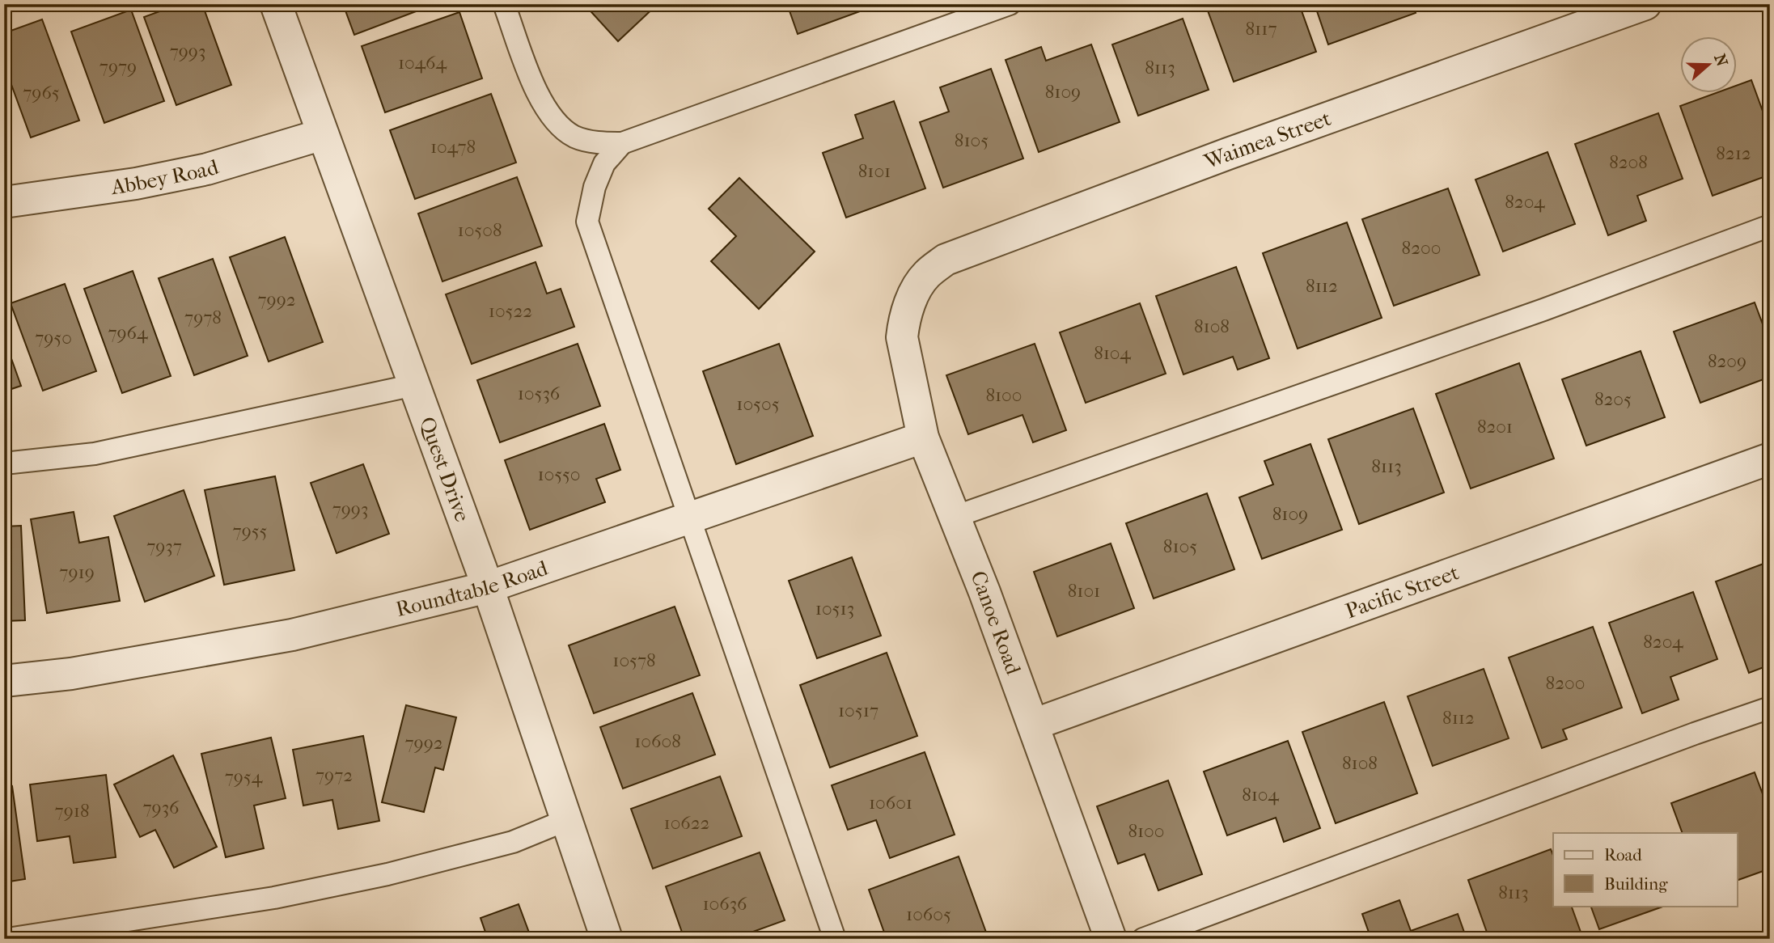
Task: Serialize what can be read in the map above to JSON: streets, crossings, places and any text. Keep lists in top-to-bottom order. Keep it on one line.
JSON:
{"streets":{"street":["Waimea Street","Abbey Road","Quest Drive","Roundtable Road","Pacific Street","Canoe Road"]},"crossings":[["Waimea Street","Canoe Road"],["Abbey Road","Quest Drive"],["Quest Drive","Roundtable Road"],["Roundtable Road","Canoe Road"],["Pacific Street","Canoe Road"]],"house_numbers":["8117","7993","10464","7979","8113","8109","7965","8105","10478","8212","8208","8101","8204","10508","8200","8112","7992","10522","7978","8108","7964","7950","8104","8209","10536","8100","8205","10505","8201","8113","10550","7993","8109","7955","7937","8105","7919","8101","10513","8204","10578","8200","10517","8112","10608","7992","8108","7972","7954","8104","10601","7936","7918","10622","8100","8113","10636","10605"],"legend":["Road","Building"],"north":"right"}
